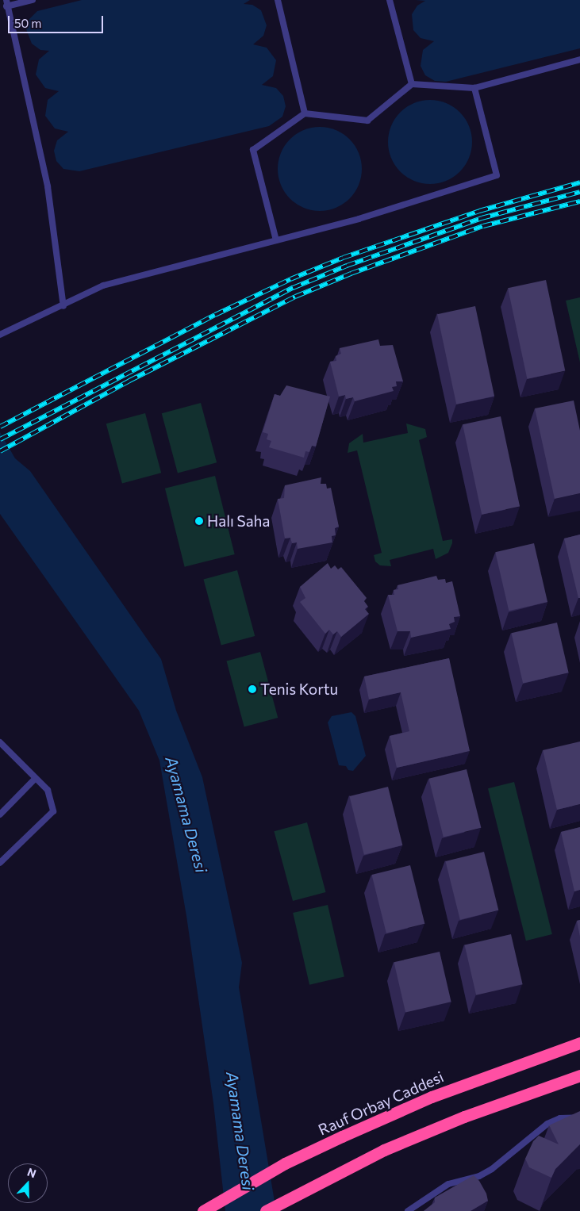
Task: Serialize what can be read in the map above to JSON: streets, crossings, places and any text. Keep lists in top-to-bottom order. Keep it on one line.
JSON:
{"streets":{"highway":["Rauf Orbay Caddesi"]},"water":["Ayamama Deresi"],"places":["Halı Saha","Tenis Kortu"],"scale_bar":"50 m","north":"top"}
